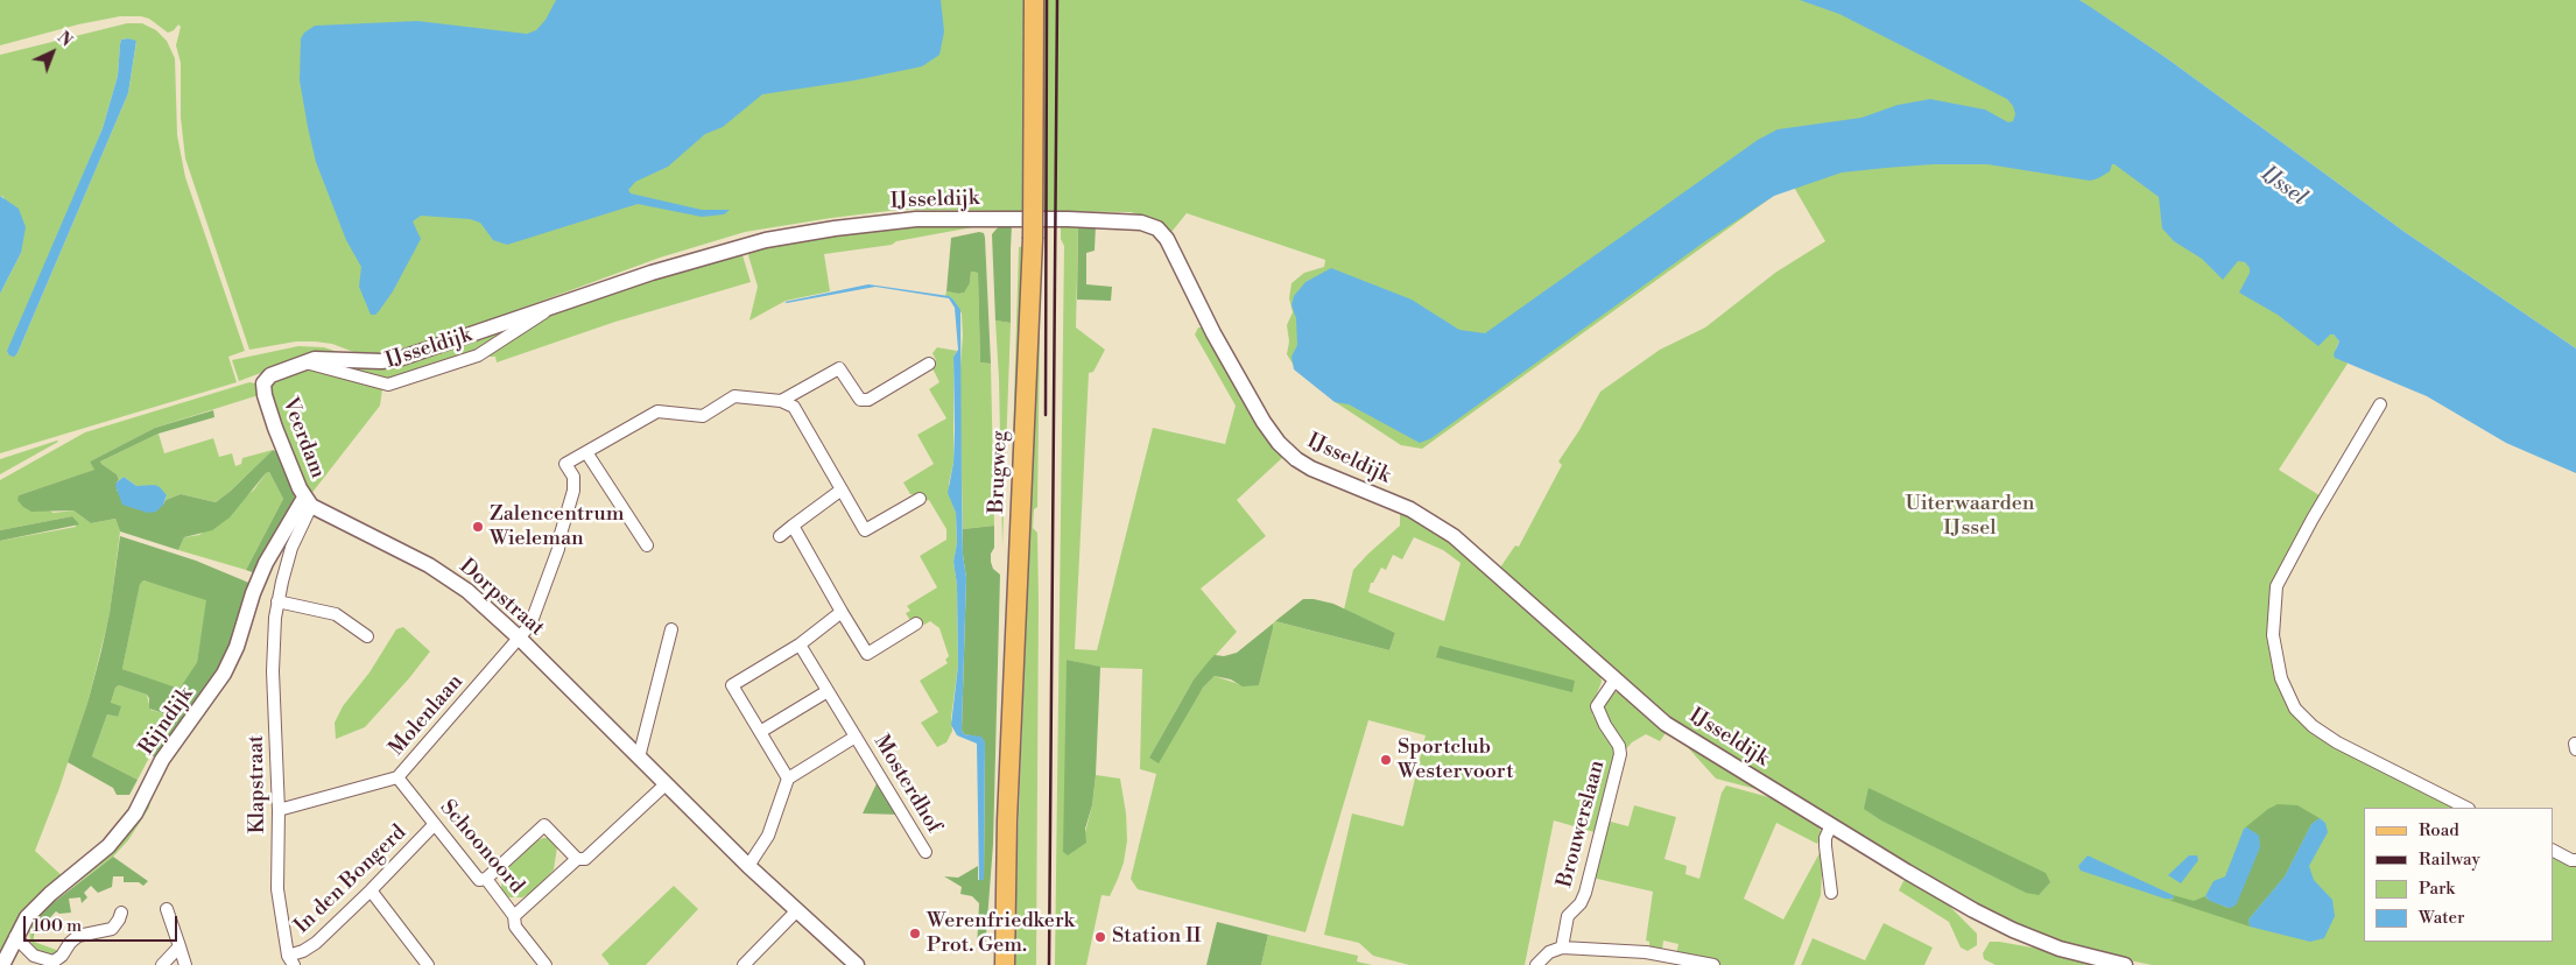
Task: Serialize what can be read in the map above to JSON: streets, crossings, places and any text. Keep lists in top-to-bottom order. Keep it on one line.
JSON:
{"streets":{"main road":["Brugweg"],"street":["IJsseldijk","Veerdam","Dorpstraat","Molenlaan","Rijndijk","Klapstraat","Mosterdhof","Brouwerslaan","Schoonoord","In den Bongerd"]},"crossings":[["IJsseldijk","Veerdam"],["IJsseldijk","Brouwerslaan"],["Veerdam","Dorpstraat"],["Veerdam","Rijndijk"],["Veerdam","Klapstraat"],["Dorpstraat","Molenlaan"],["Dorpstraat","Rijndijk"],["Dorpstraat","Klapstraat"],["Molenlaan","Klapstraat"],["Molenlaan","Schoonoord"],["Rijndijk","Klapstraat"],["Klapstraat","In den Bongerd"],["Schoonoord","In den Bongerd"]],"water":["IJssel"],"parks":["Uiterwaarden IJssel"],"places":["Zalencentrum Wieleman","Sportclub Westervoort","Werenfriedkerk Prot. Gem.","Station II"],"legend":["Road","Railway","Park","Water"],"scale_bar":"100 m","north":"top right"}
